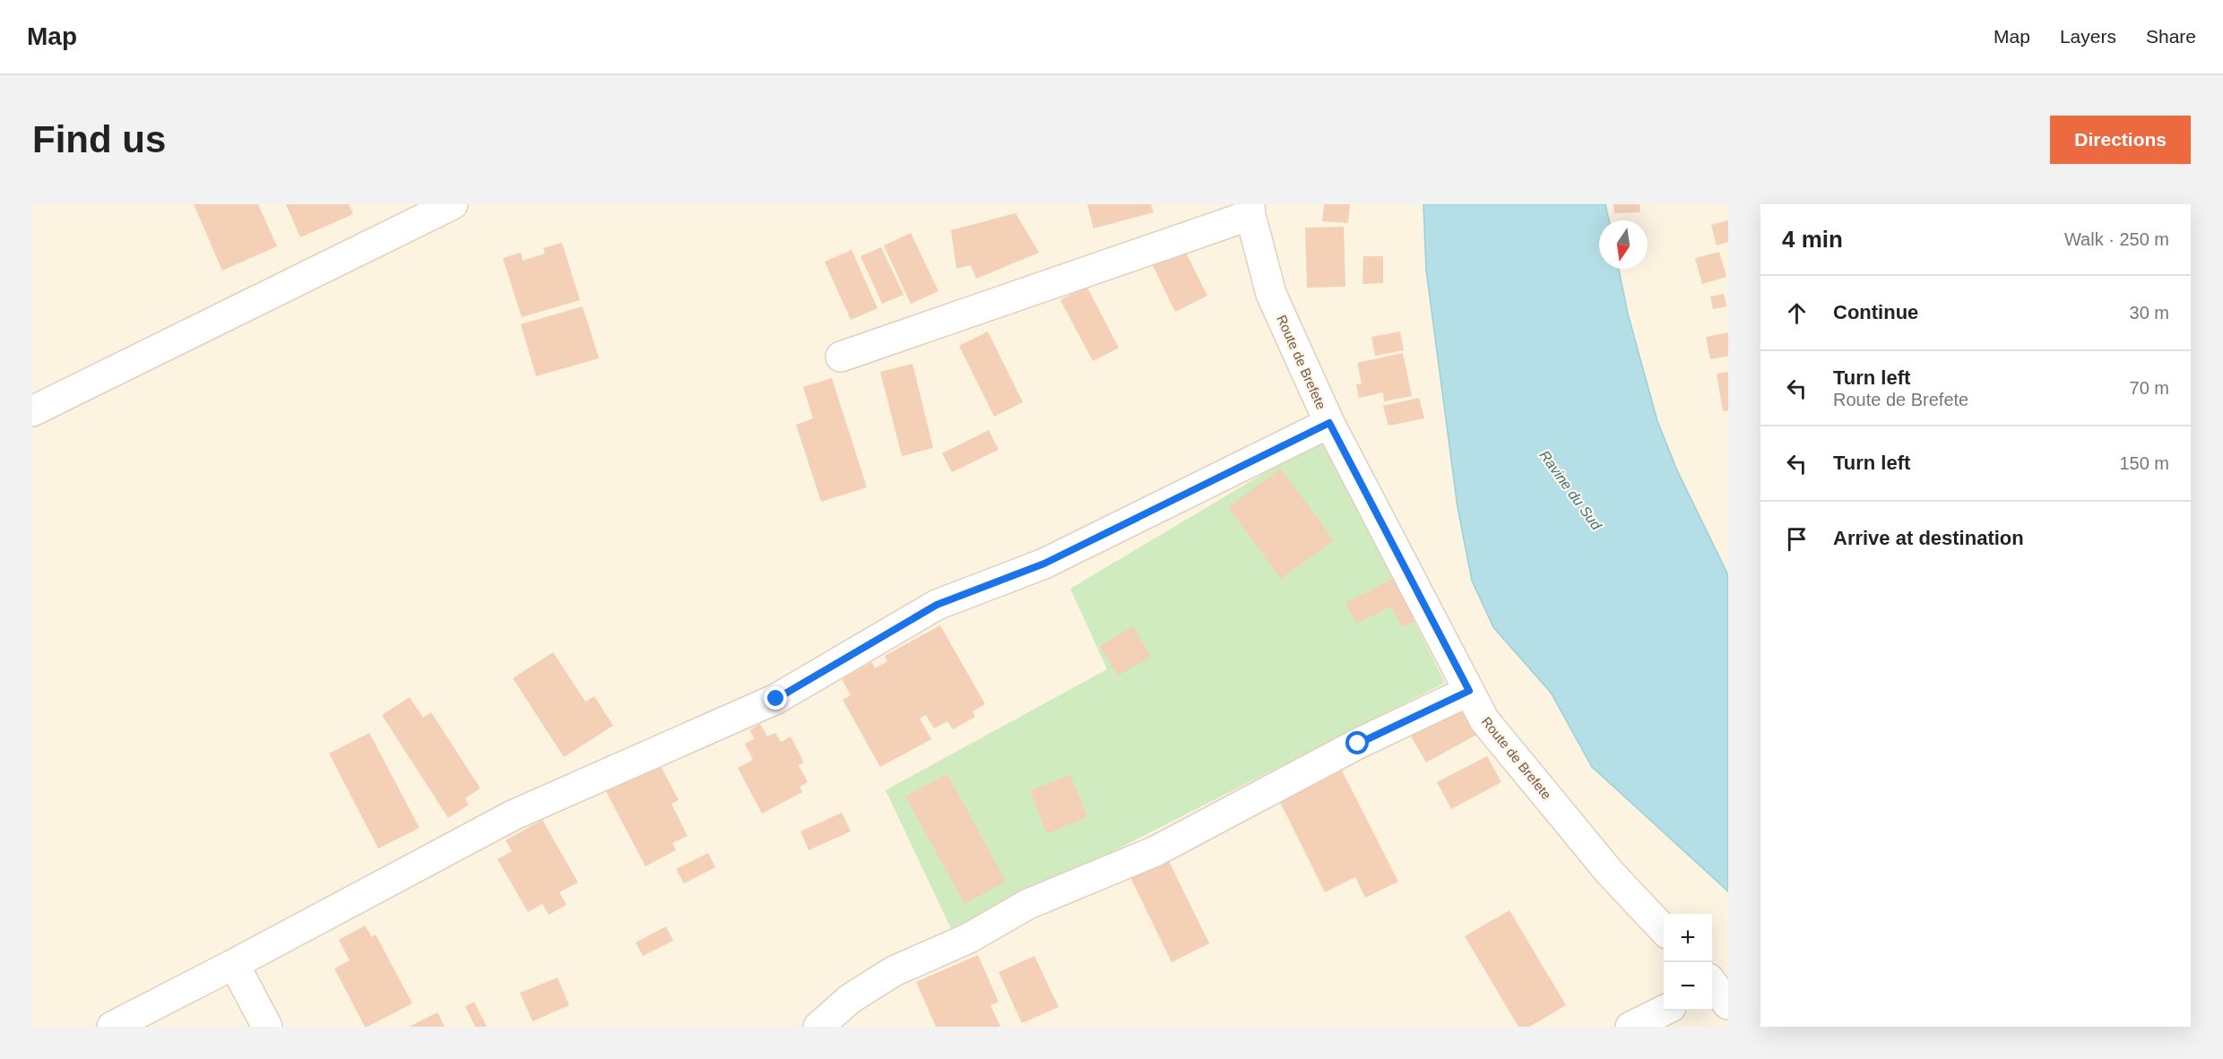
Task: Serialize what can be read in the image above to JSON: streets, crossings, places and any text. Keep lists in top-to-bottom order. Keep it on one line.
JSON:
{"streets":{"street":["Route de Brefete"]},"water":["Ravine du Sud"],"north":"bottom","page":{"header":"Map","nav":["Map","Layers","Share"],"buttons":"Directions","title":"Find us","heading":["4 min","Walk · 250 m"],"list":[["Continue","30 m"],["Turn left","Route de Brefete","70 m"],["Turn left","150 m"],"Arrive at destination"],"map_buttons":["+","−"]}}
